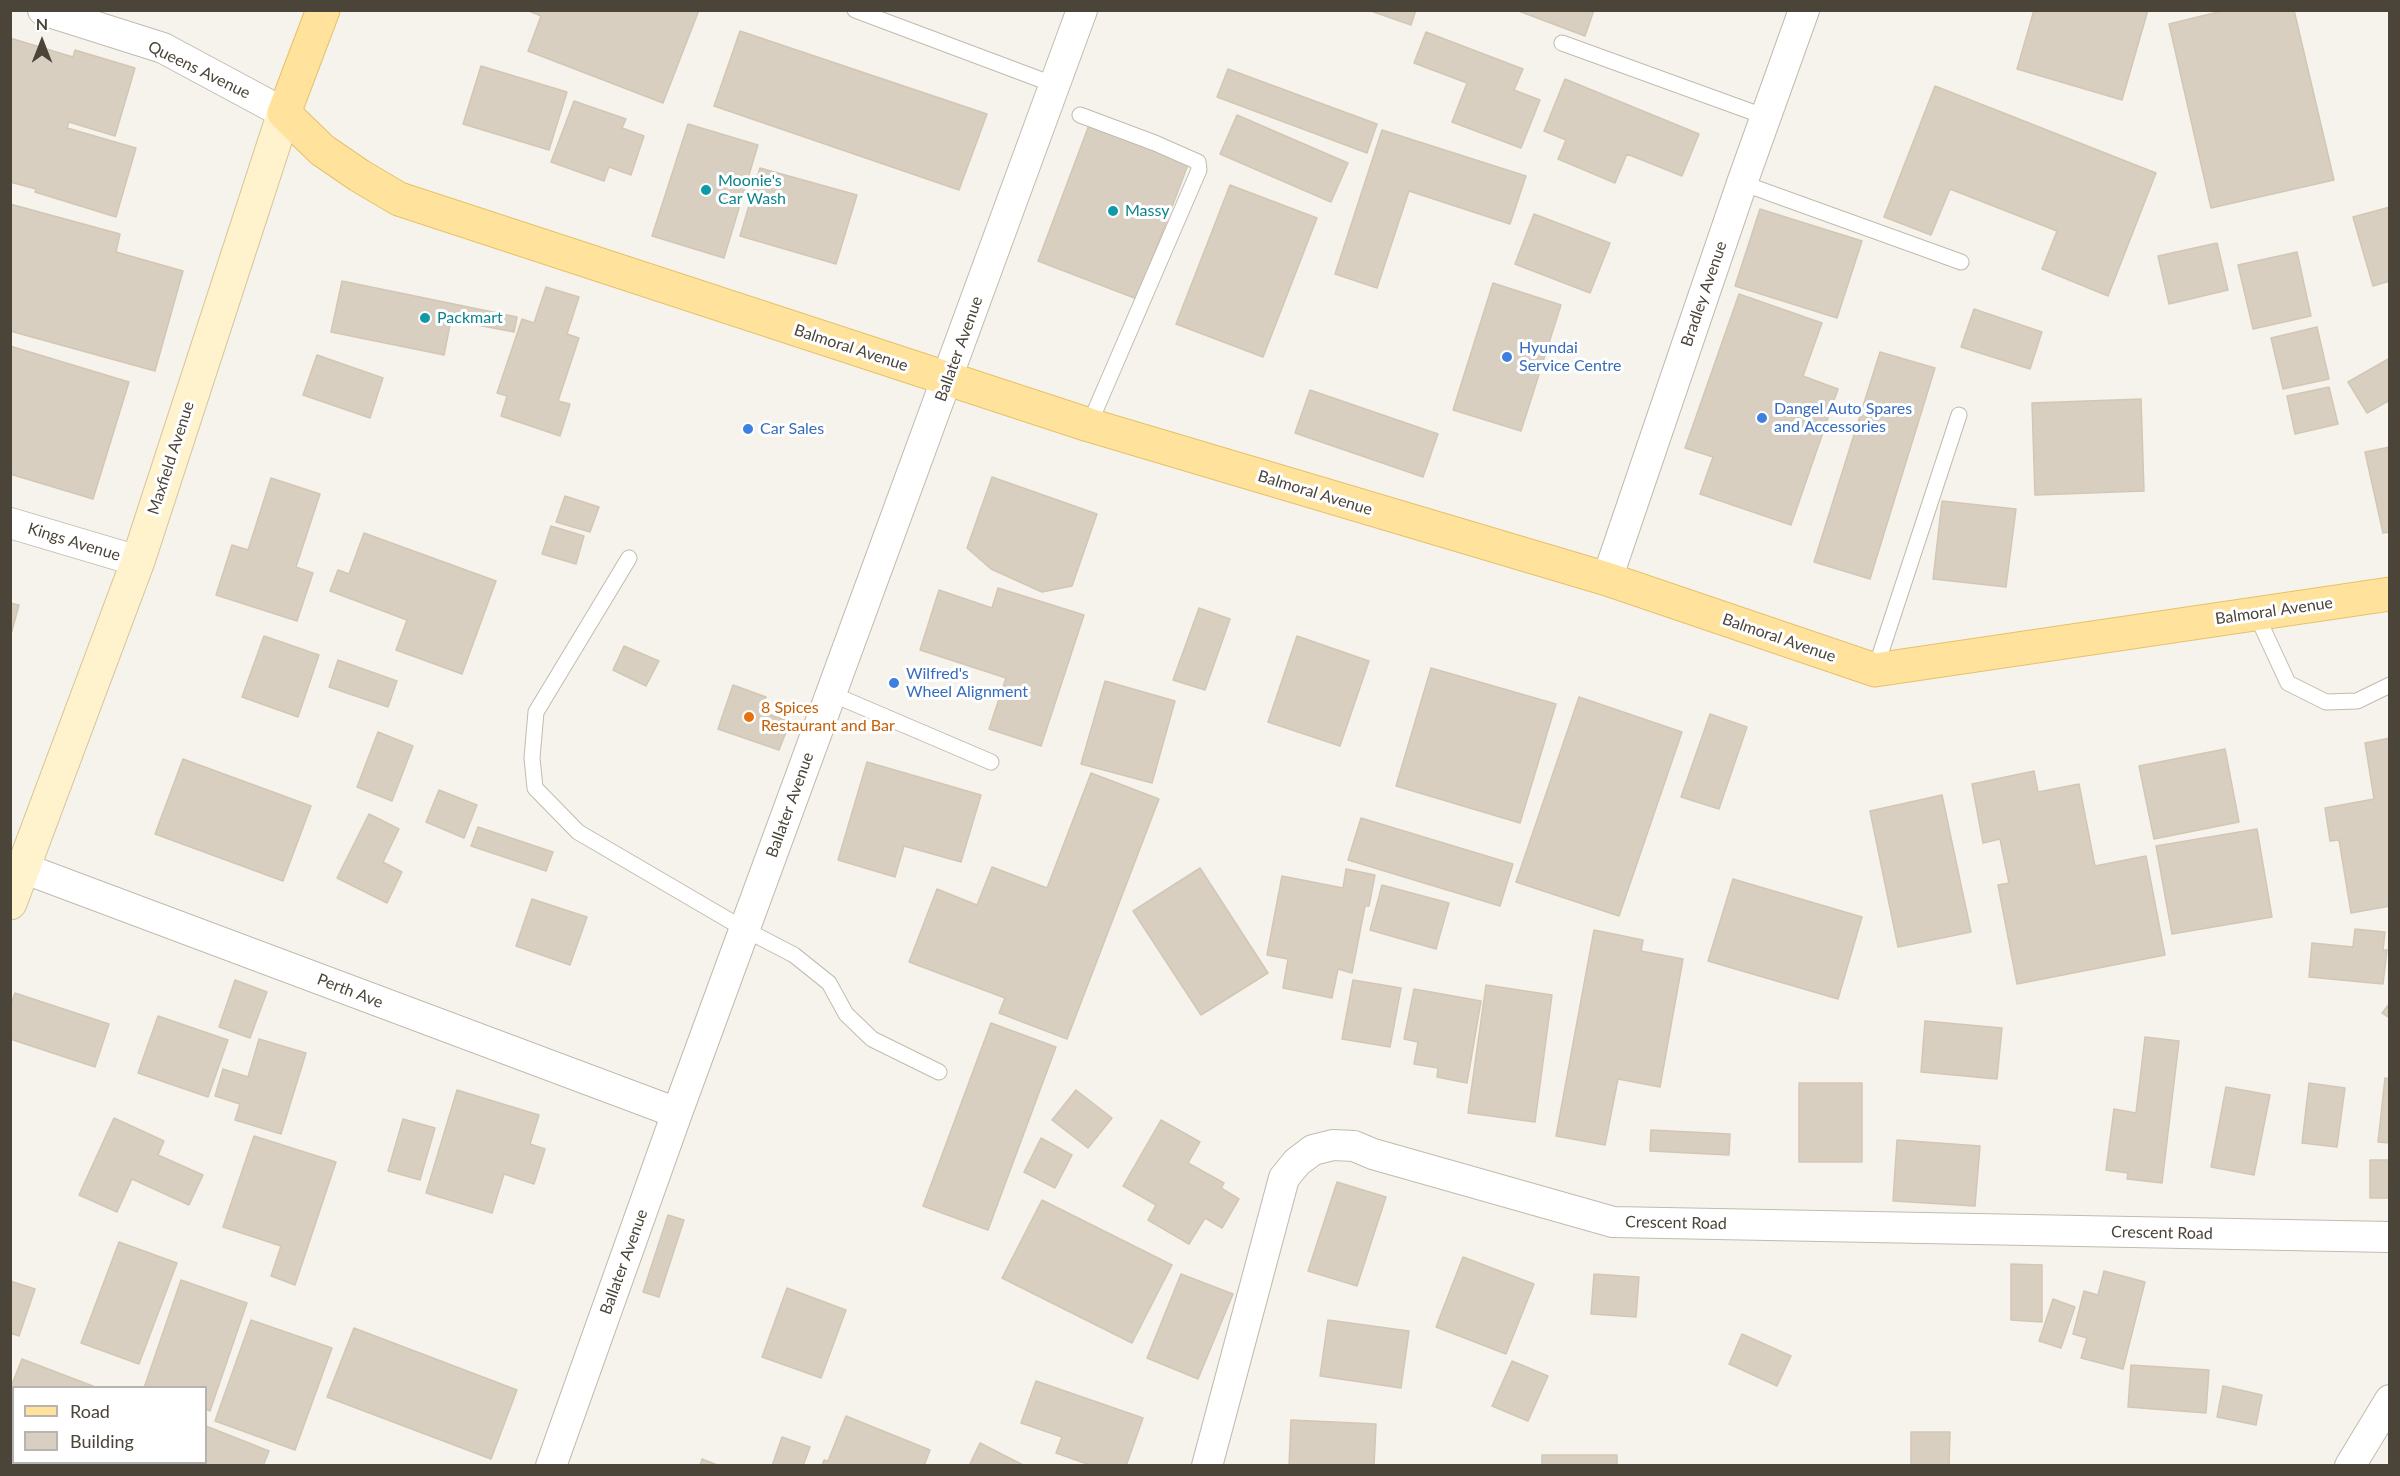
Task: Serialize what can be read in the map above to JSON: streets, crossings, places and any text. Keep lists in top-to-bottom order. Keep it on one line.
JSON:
{"streets":{"main road":["Balmoral Avenue","Maxfield Avenue"],"street":["Queens Avenue","Bradley Avenue","Ballater Avenue","Kings Avenue","Perth Ave","Crescent Road"]},"crossings":[["Queens Avenue","Balmoral Avenue"],["Queens Avenue","Maxfield Avenue"],["Bradley Avenue","Balmoral Avenue"],["Balmoral Avenue","Ballater Avenue"],["Balmoral Avenue","Maxfield Avenue"],["Ballater Avenue","Perth Ave"],["Maxfield Avenue","Kings Avenue"],["Maxfield Avenue","Perth Ave"]],"places":["Moonie's Car Wash","Massy","Packmart","Hyundai Service Centre","Dangel Auto Spares and Accessories","Car Sales","Wilfred's Wheel Alignment","8 Spices Restaurant and Bar"],"legend":["Road","Building"],"north":"top"}
